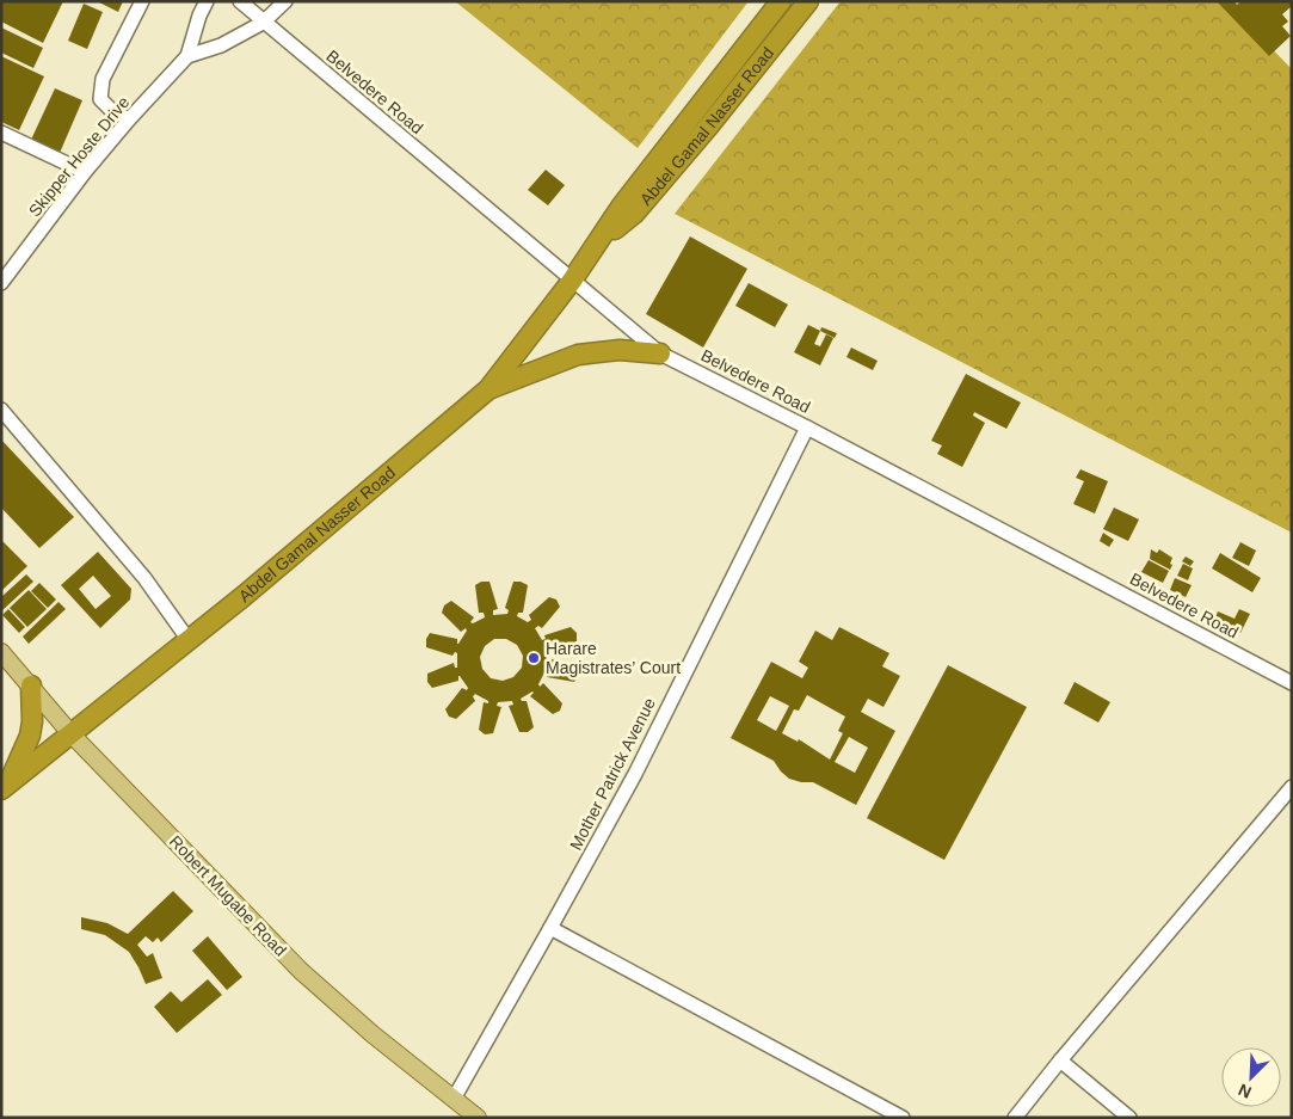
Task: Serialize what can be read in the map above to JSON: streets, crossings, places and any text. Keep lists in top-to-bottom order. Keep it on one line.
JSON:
{"streets":{"highway":["Abdel Gamal Nasser Road"],"main road":["Robert Mugabe Road"],"street":["Belvedere Road","Skipper Hoste Drive","Mother Patrick Avenue"]},"crossings":[["Belvedere Road","Abdel Gamal Nasser Road"],["Belvedere Road","Skipper Hoste Drive"],["Belvedere Road","Mother Patrick Avenue"],["Abdel Gamal Nasser Road","Robert Mugabe Road"],["Mother Patrick Avenue","Robert Mugabe Road"]],"places":["Harare Magistrates’ Court"],"north":"bottom left"}
